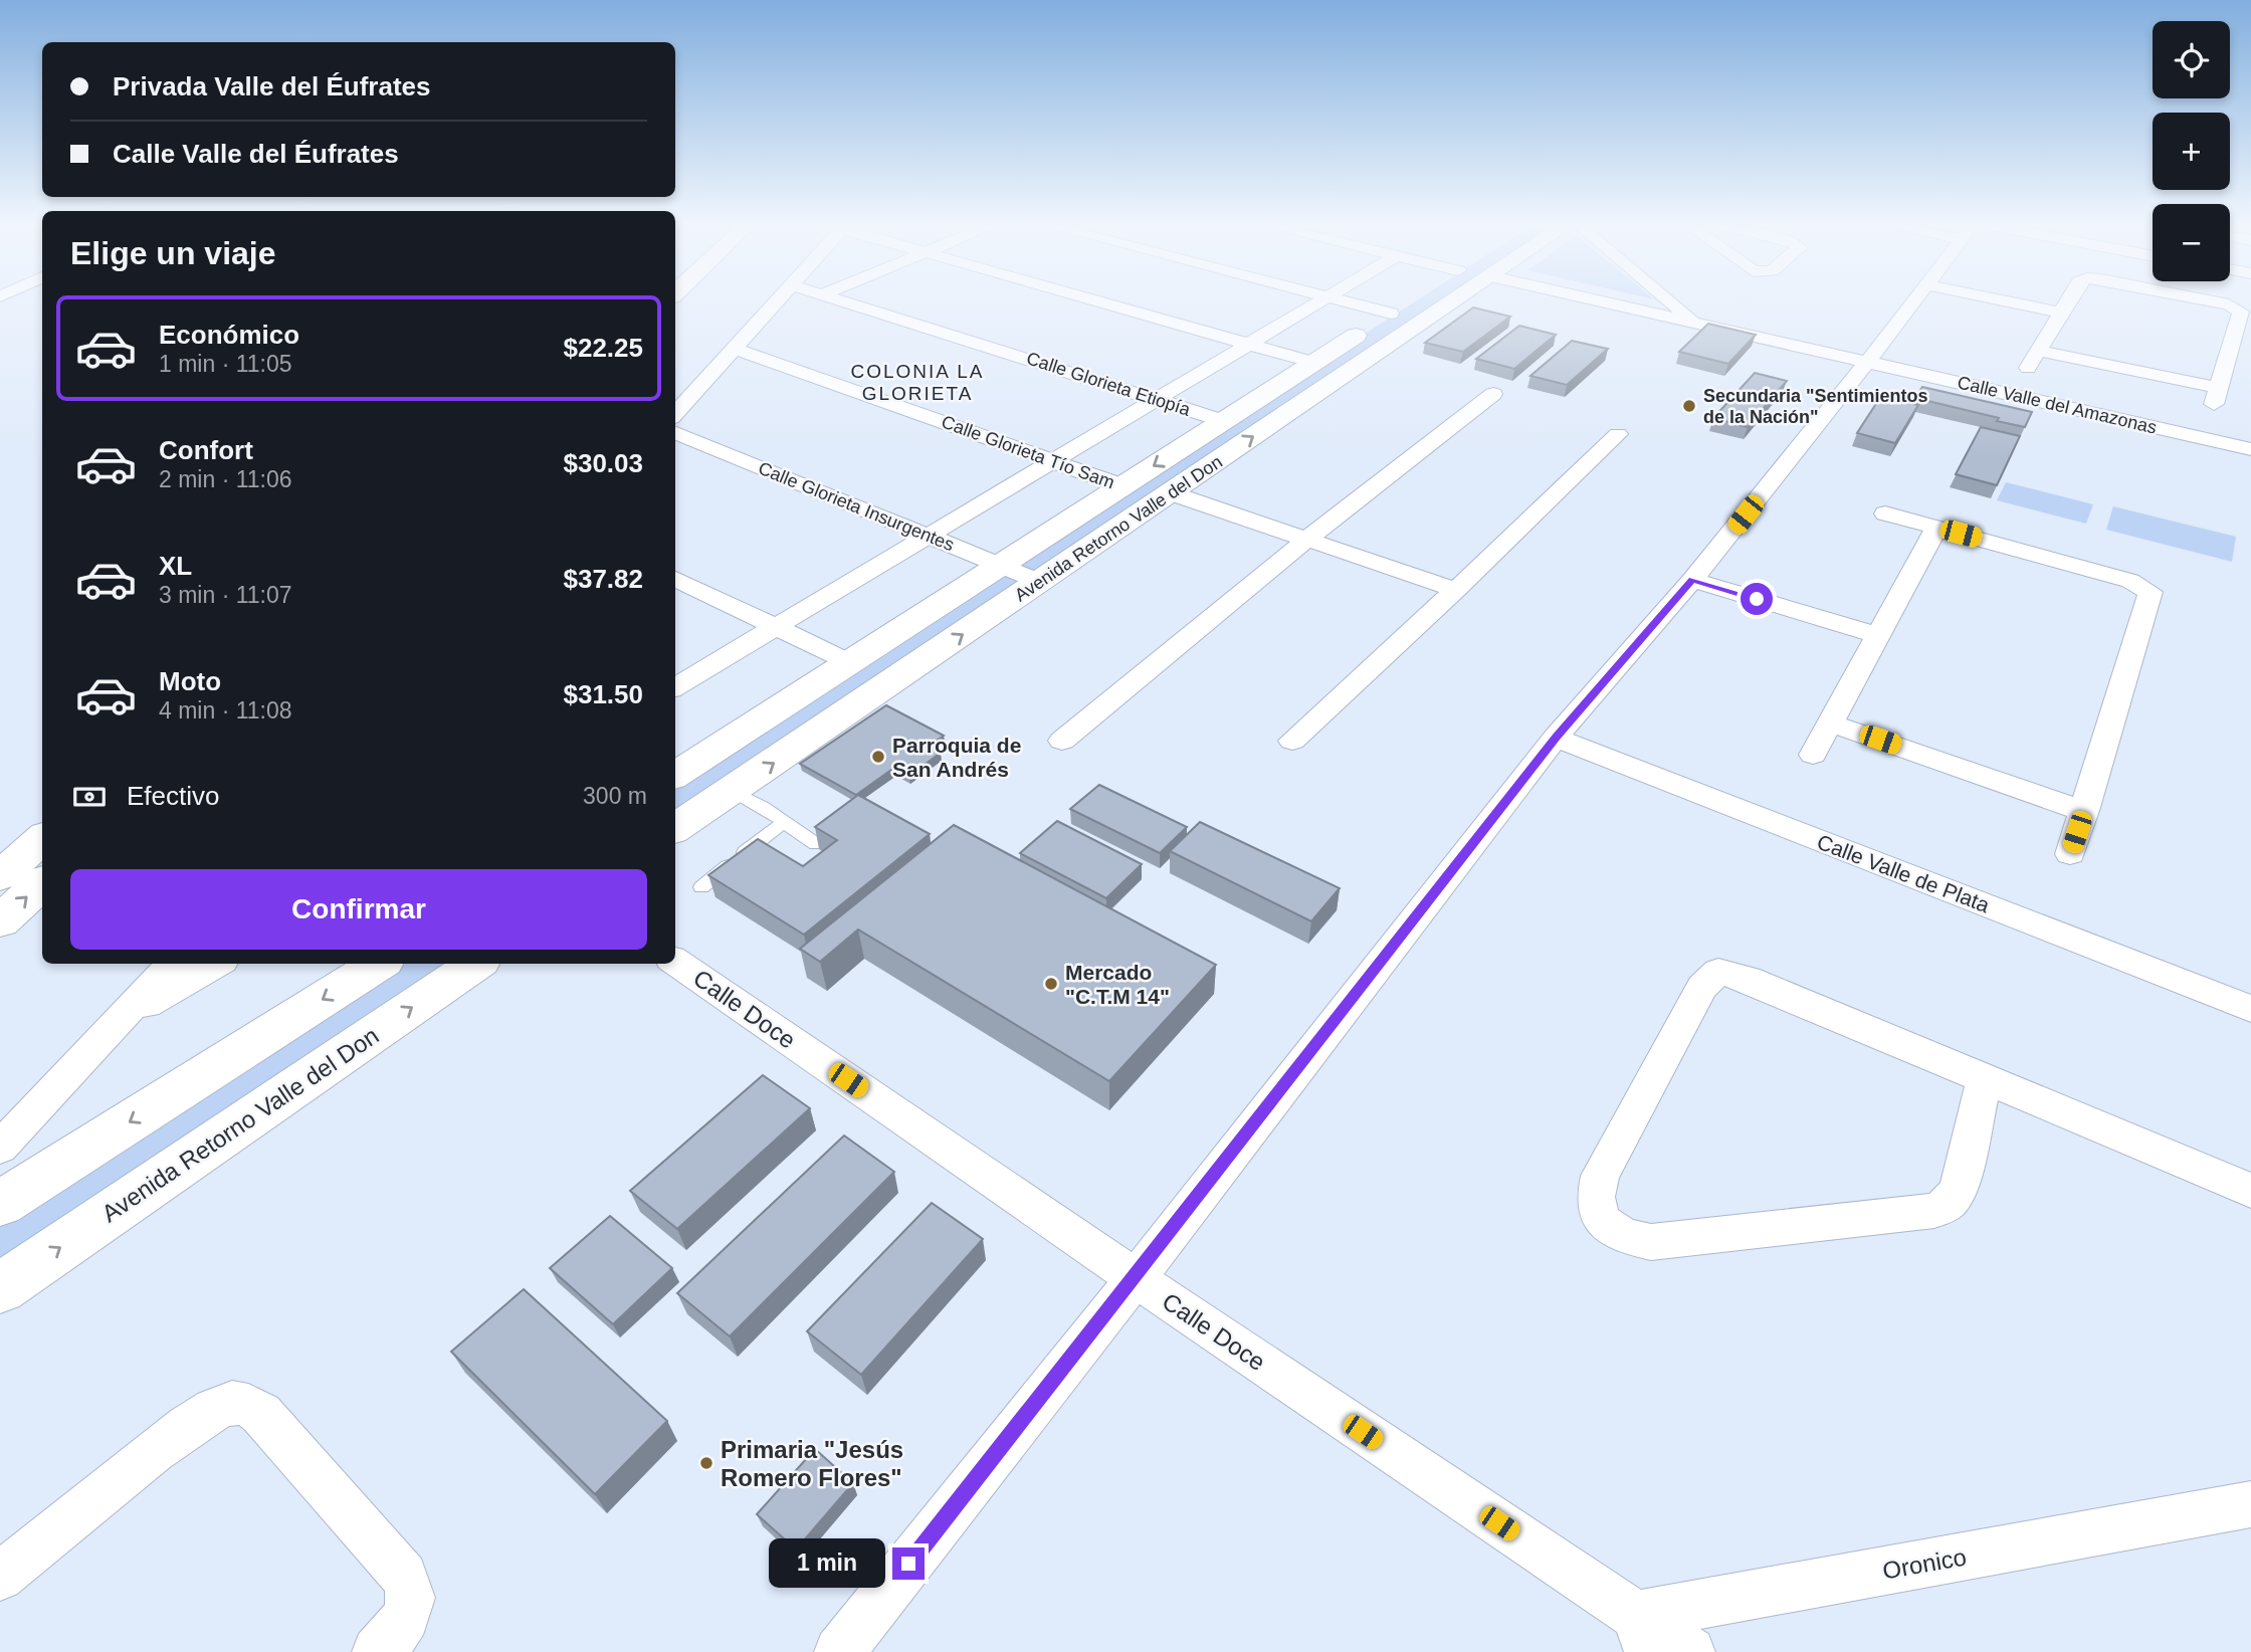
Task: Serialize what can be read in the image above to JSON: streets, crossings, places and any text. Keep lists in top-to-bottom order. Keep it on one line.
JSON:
{"streets":{"main road":["Avenida Retorno Valle del Don"],"street":["Calle Glorieta Etiopía","Calle Valle del Amazonas","Calle Glorieta Tío Sam","Calle Glorieta Insurgentes","Calle Valle de Plata","Calle Doce","Oronico"]},"crossings":[["Calle Glorieta Etiopía","Avenida Retorno Valle del Don"],["Calle Glorieta Tío Sam","Avenida Retorno Valle del Don"],["Calle Glorieta Insurgentes","Avenida Retorno Valle del Don"],["Calle Doce","Oronico"]],"districts":["COLONIA LA GLORIETA"],"places":["Secundaria \"Sentimientos de la Nación\"","Parroquia de San Andrés","Mercado \"C.T.M 14\"","Primaria \"Jesús Romero Flores\""],"page":{"map_buttons":["+","−"],"banner":["Privada Valle del Éufrates","Calle Valle del Éufrates"],"heading":"Elige un viaje","list":[{"name":"Económico","note":"1 min · 11:05","value":"$22.25"},{"name":"Confort","note":"2 min · 11:06","value":"$30.03"},{"name":"XL","note":"3 min · 11:07","value":"$37.82"},{"name":"Moto","note":"4 min · 11:08","value":"$31.50"}],"pay":["Efectivo","300 m"],"buttons":"Confirmar","bubble":"1 min"}}
